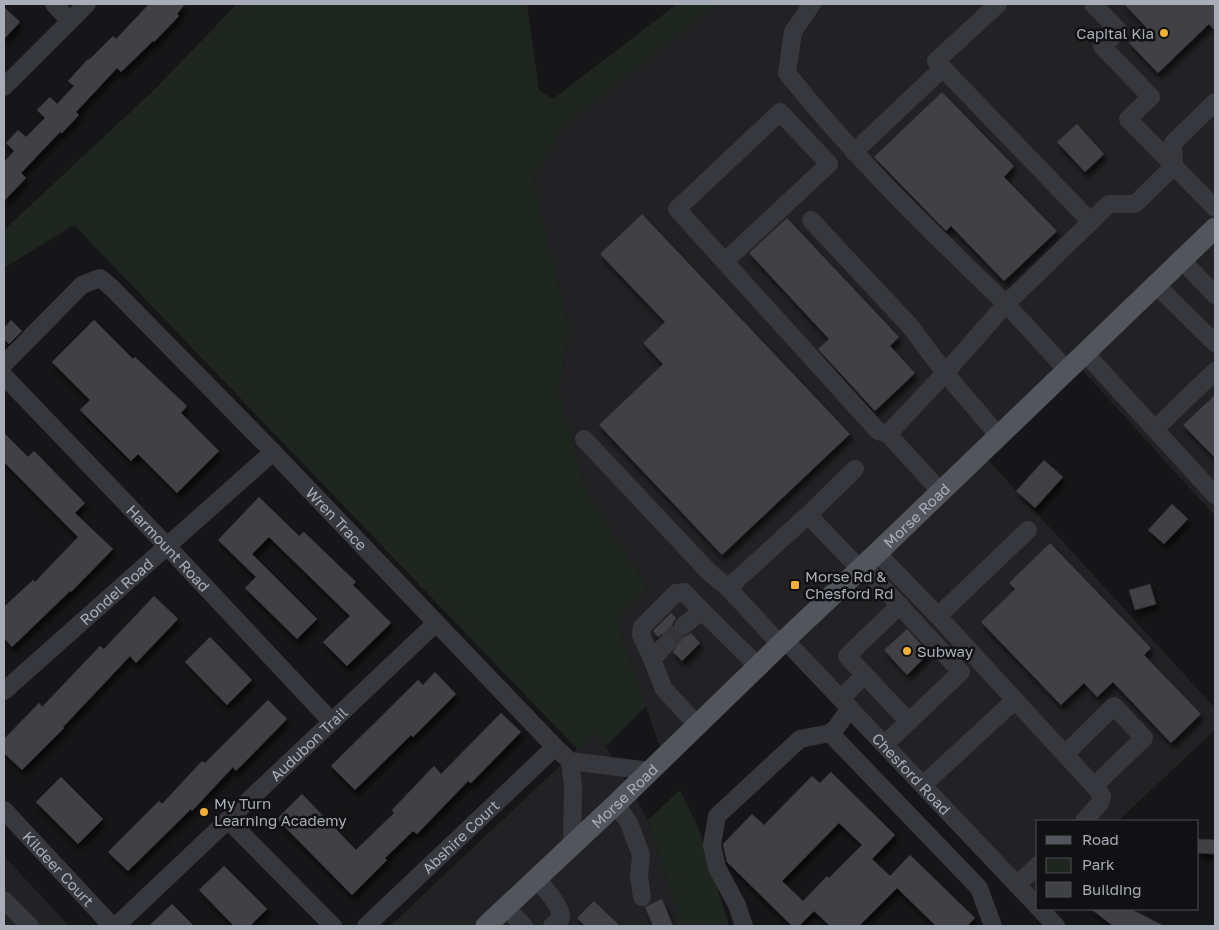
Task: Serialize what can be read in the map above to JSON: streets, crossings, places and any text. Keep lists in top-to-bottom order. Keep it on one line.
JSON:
{"streets":{"main road":["Morse Road"],"street":["Wren Trace","Harmount Road","Rondel Road","Audubon Trail","Chesford Road","Abshire Court","Kildeer Court"]},"crossings":[["Morse Road","Chesford Road"],["Wren Trace","Rondel Road"],["Wren Trace","Audubon Trail"],["Wren Trace","Abshire Court"],["Harmount Road","Rondel Road"],["Harmount Road","Audubon Trail"],["Audubon Trail","Kildeer Court"]],"places":{"other":["Capital Kia","Subway","My Turn Learning Academy"],"transit":["Morse Rd & Chesford Rd"]},"legend":["Road","Park","Building"]}
